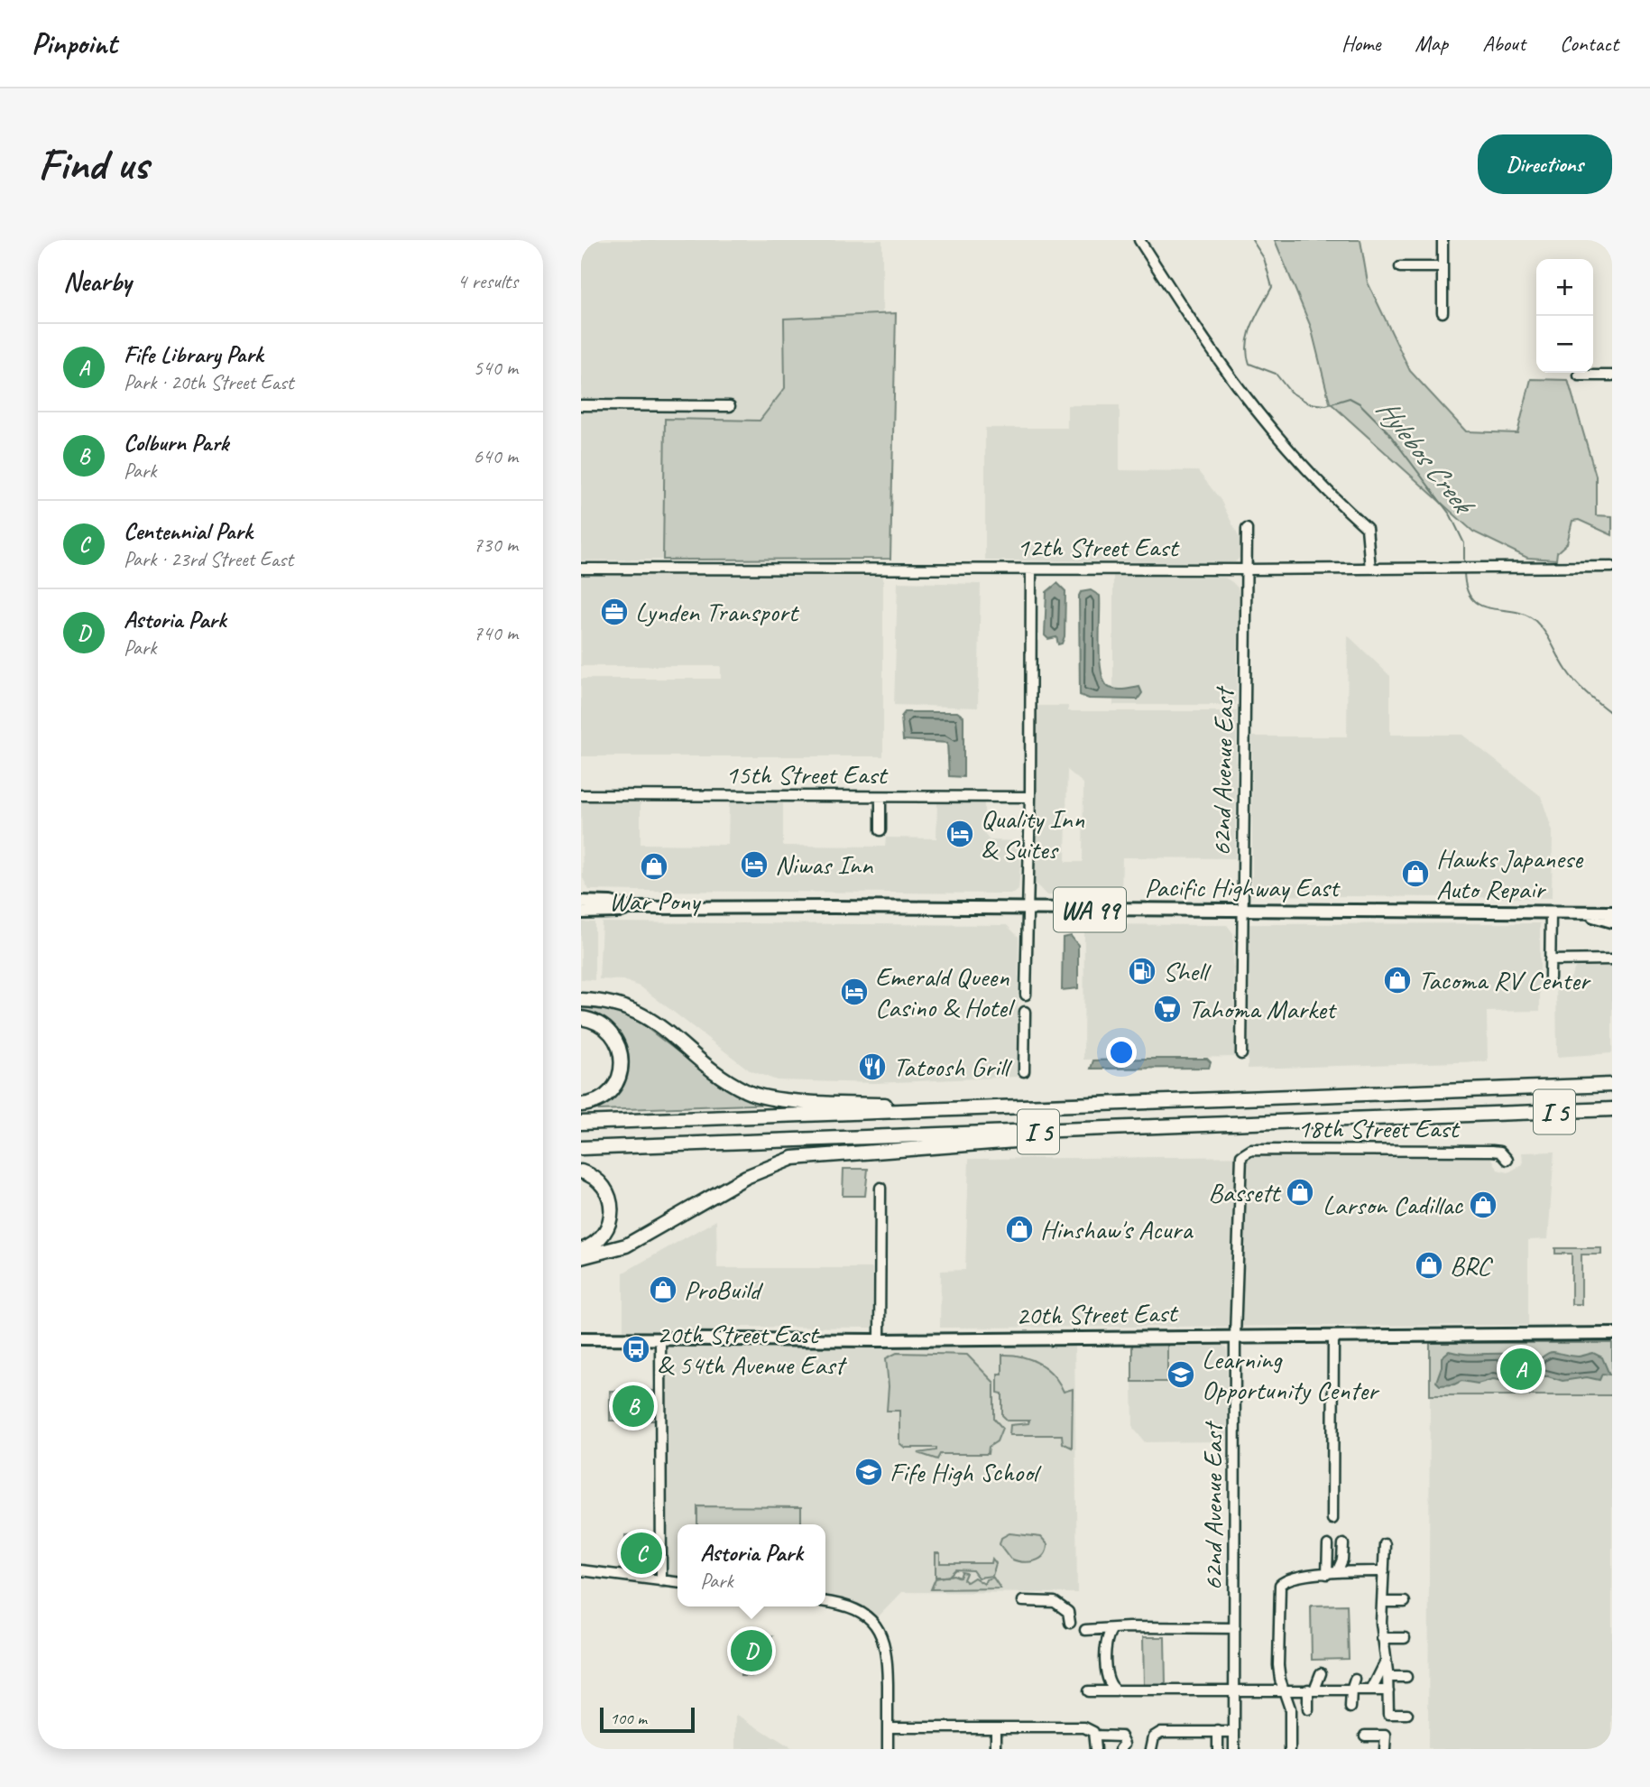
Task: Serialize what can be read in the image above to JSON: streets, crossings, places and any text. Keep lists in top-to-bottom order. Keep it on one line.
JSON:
{"streets":{"highway":["I 5"],"main road":["Pacific Highway East","WA 99","20th Street East"],"street":["12th Street East","62nd Avenue East","15th Street East","18th Street East"]},"crossings":[["12th Street East","62nd Avenue East"],["62nd Avenue East","Pacific Highway East"],["62nd Avenue East","18th Street East"],["62nd Avenue East","20th Street East"]],"water":["Hylebos Creek"],"places":{"office":["Lynden Transport"],"hotel":["Quality Inn & Suites","Niwas Inn","Emerald Queen Casino & Hotel"],"shop":["War Pony","Hawks Japanese Auto Repair","Tacoma RV Center","Bassett","Larson Cadillac","Hinshaw's Acura","BRC","ProBuild"],"fuel station":["Shell"],"supermarket":["Tahoma Market"],"restaurant":["Tatoosh Grill"],"bus stop":["20th Street East & 54th Avenue East"],"school or university":["Learning Opportunity Center","Fife High School"]},"scale_bar":"100 m","page":{"header":"Pinpoint","nav":["Home","Map","About","Contact"],"buttons":"Directions","title":"Find us","heading":["Nearby","4 results"],"map_buttons":["+","−"],"list":[{"mark":"A","name":"Fife Library Park","note":"Park · 20th Street East","value":"540 m"},{"mark":"B","name":"Colburn Park","note":"Park","value":"640 m"},{"mark":"C","name":"Centennial Park","note":"Park · 23rd Street East","value":"730 m"},{"mark":"D","name":"Astoria Park","note":"Park","value":"740 m"}],"pins":["A","B","C","D"],"popup":["Astoria Park","Park"],"scale":"100 m"}}
